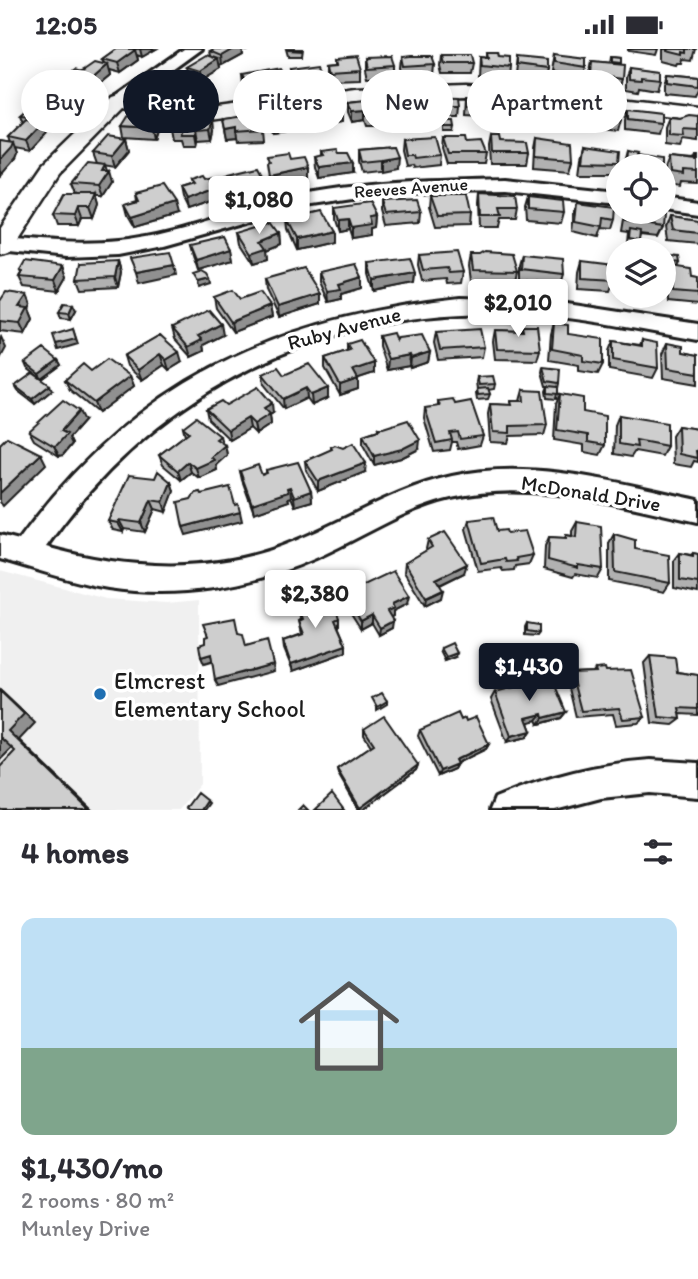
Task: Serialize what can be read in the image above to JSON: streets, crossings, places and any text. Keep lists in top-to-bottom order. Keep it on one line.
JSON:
{"streets":{"street":["Reeves Avenue","Ruby Avenue","McDonald Drive"]},"crossings":[["Ruby Avenue","McDonald Drive"]],"places":["Elmcrest Elementary School"],"page":{"status":"12:05","chip":["Buy","Rent","Filters","New","Apartment"],"price":["$1,080","$2,010","$2,380","$1,430"],"heading":"4 homes","list":[{"name":"$1,430/mo","note":"2 rooms · 80 m² · Munley Drive"}]}}
